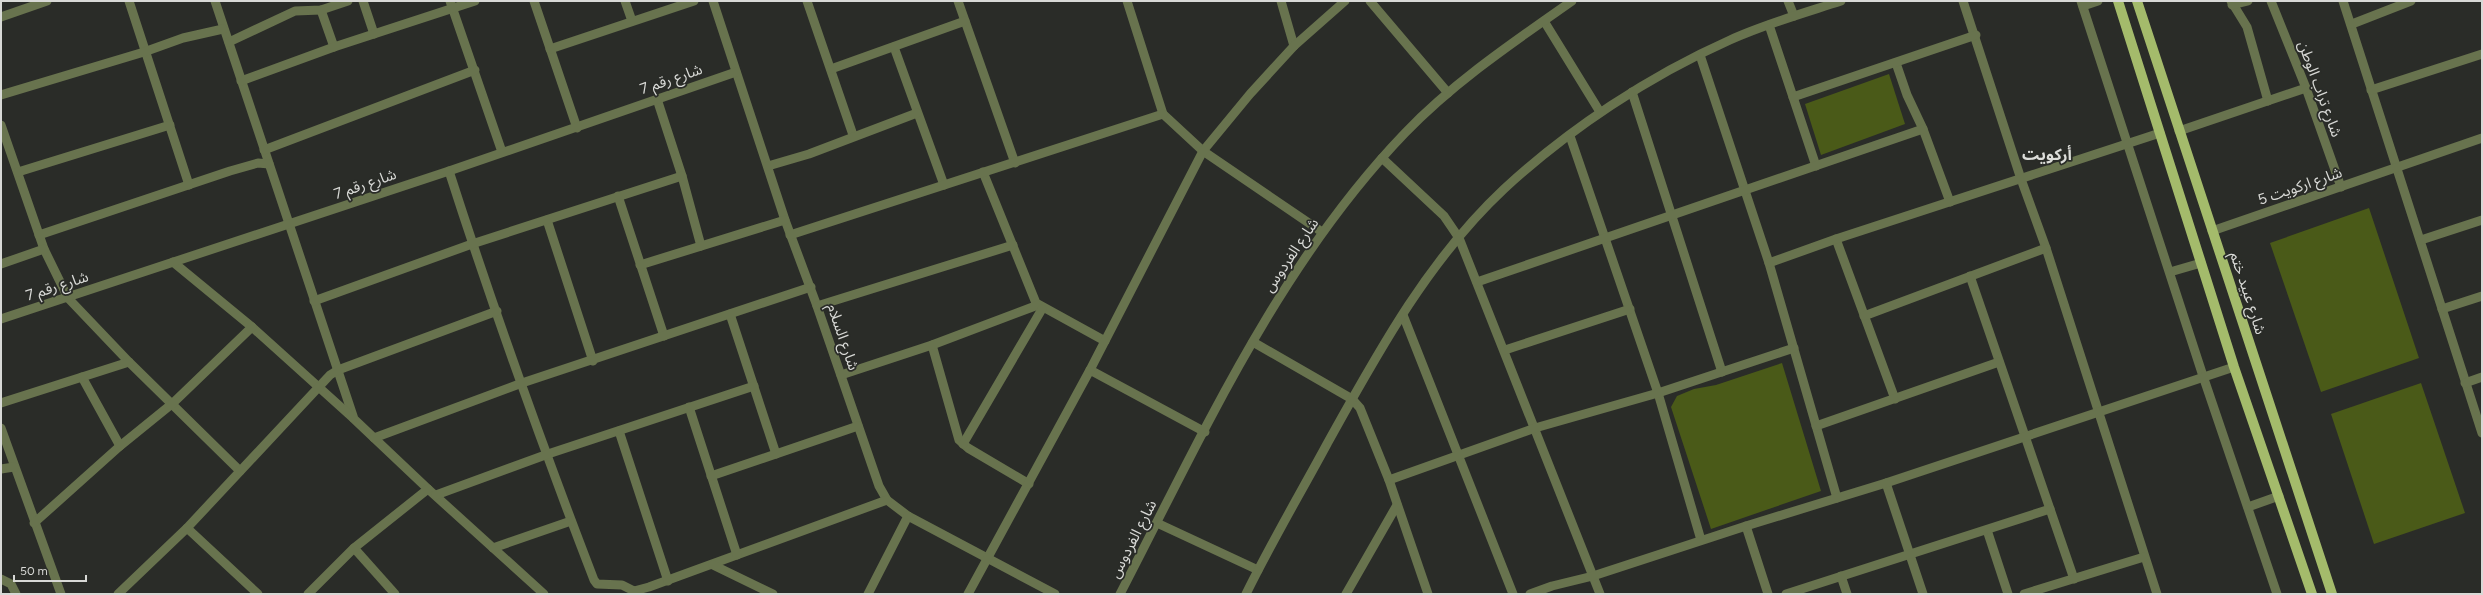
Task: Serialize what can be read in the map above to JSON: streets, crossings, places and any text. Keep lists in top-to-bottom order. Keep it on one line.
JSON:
{"streets":{"main road":["شارع عبيد ختم"],"street":["شارع رقم 7","شارع تراب الوطن","شارع اركويت 5","شارع الفردوس","شارع السلام"]},"crossings":[["شارع رقم 7","شارع السلام"],["شارع تراب الوطن","شارع اركويت 5"],["شارع اركويت 5","شارع عبيد ختم"]],"districts":["أركويت"],"scale_bar":"50 m"}
